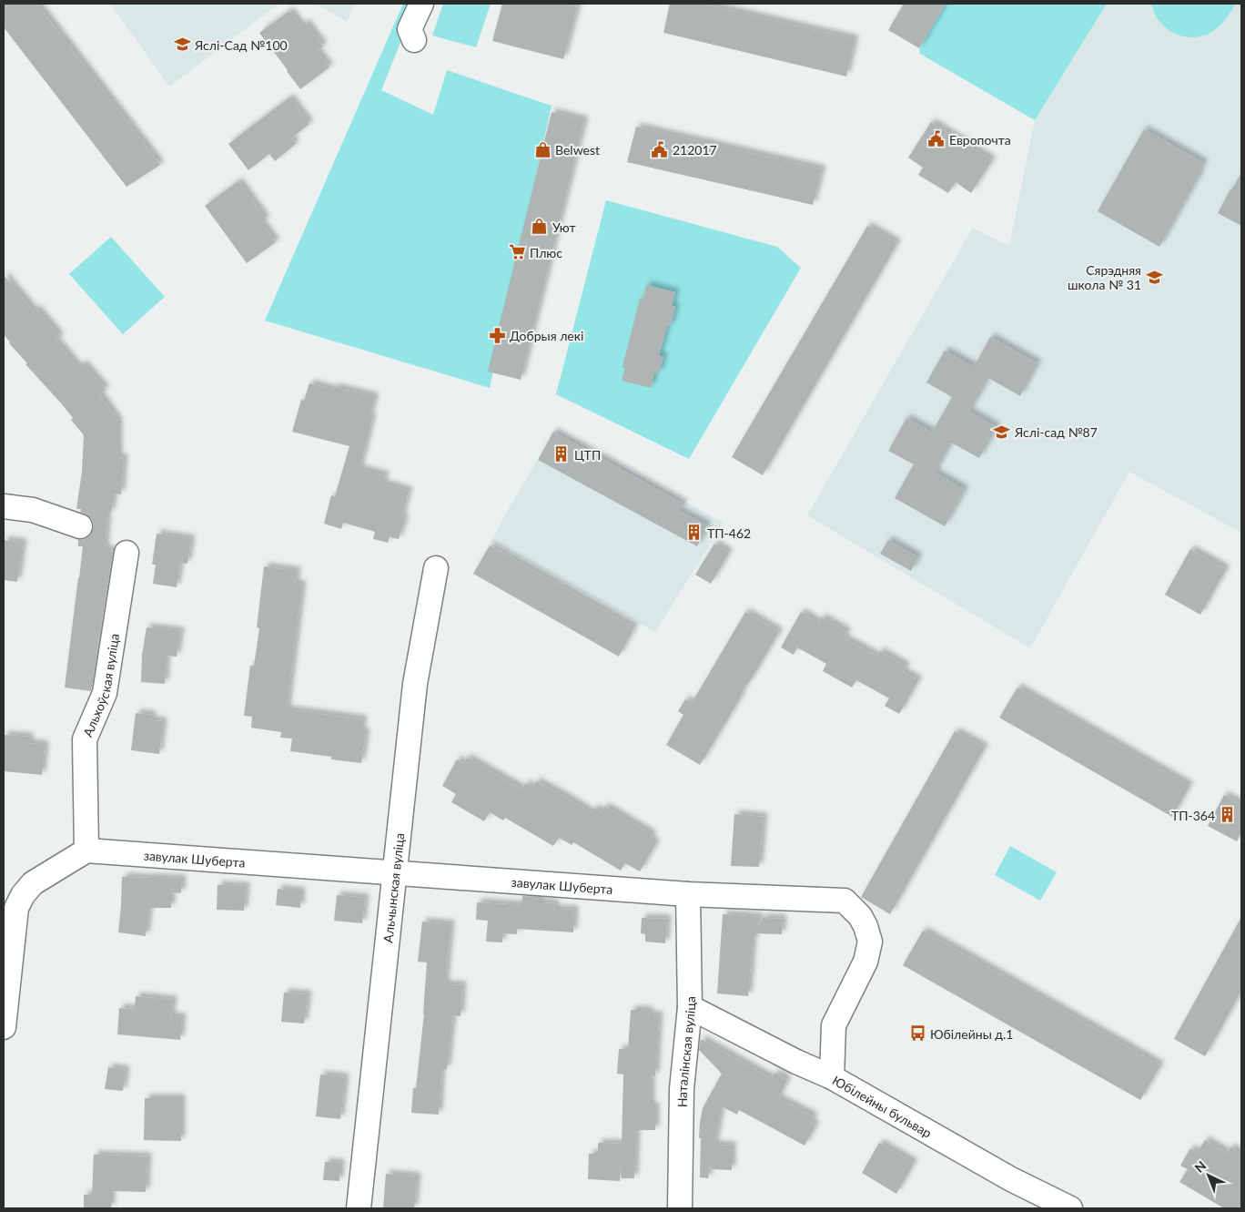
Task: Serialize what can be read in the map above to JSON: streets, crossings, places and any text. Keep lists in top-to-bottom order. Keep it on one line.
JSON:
{"streets":{"street":["Альхоўская вуліца","завулак Шуберта","Альчынская вуліца","Наталінская вуліца","Юбілейны бульвар"]},"crossings":[["Альхоўская вуліца","завулак Шуберта"],["завулак Шуберта","Альчынская вуліца"],["завулак Шуберта","Наталінская вуліца"],["завулак Шуберта","Юбілейны бульвар"],["Наталінская вуліца","Юбілейны бульвар"]],"places":{"school or university":["Яслі-Сад №100","Сярэдняя школа № 31","Яслі-сад №87"],"public building":["Европочта","212017"],"shop":["Belwest","Уют"],"supermarket":["Плюс"],"pharmacy":["Добрыя лекі"],"building":["ЦТП","ТП-462","ТП-364"],"bus stop":["Юбілейны д.1"]},"north":"top left"}
